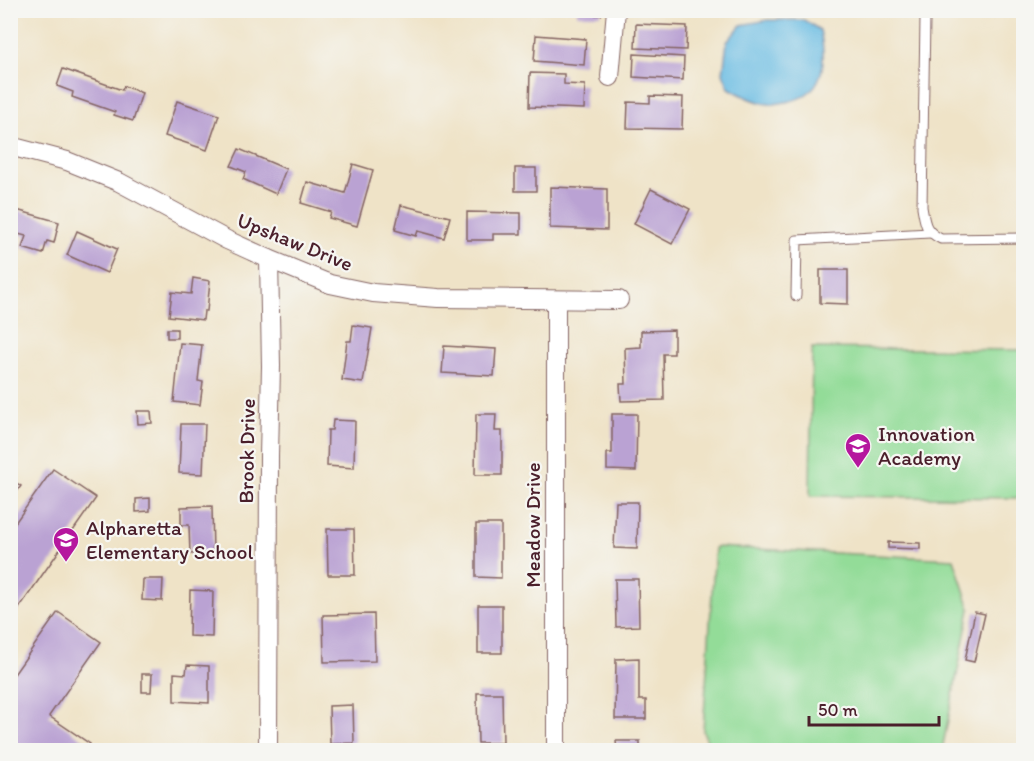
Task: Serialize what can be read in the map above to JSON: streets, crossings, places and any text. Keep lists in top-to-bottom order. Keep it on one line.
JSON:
{"streets":{"street":["Upshaw Drive","Brook Drive","Meadow Drive"]},"crossings":[["Upshaw Drive","Brook Drive"],["Upshaw Drive","Meadow Drive"]],"places":{"school or university":["Innovation Academy","Alpharetta Elementary School"]},"scale_bar":"50 m"}
